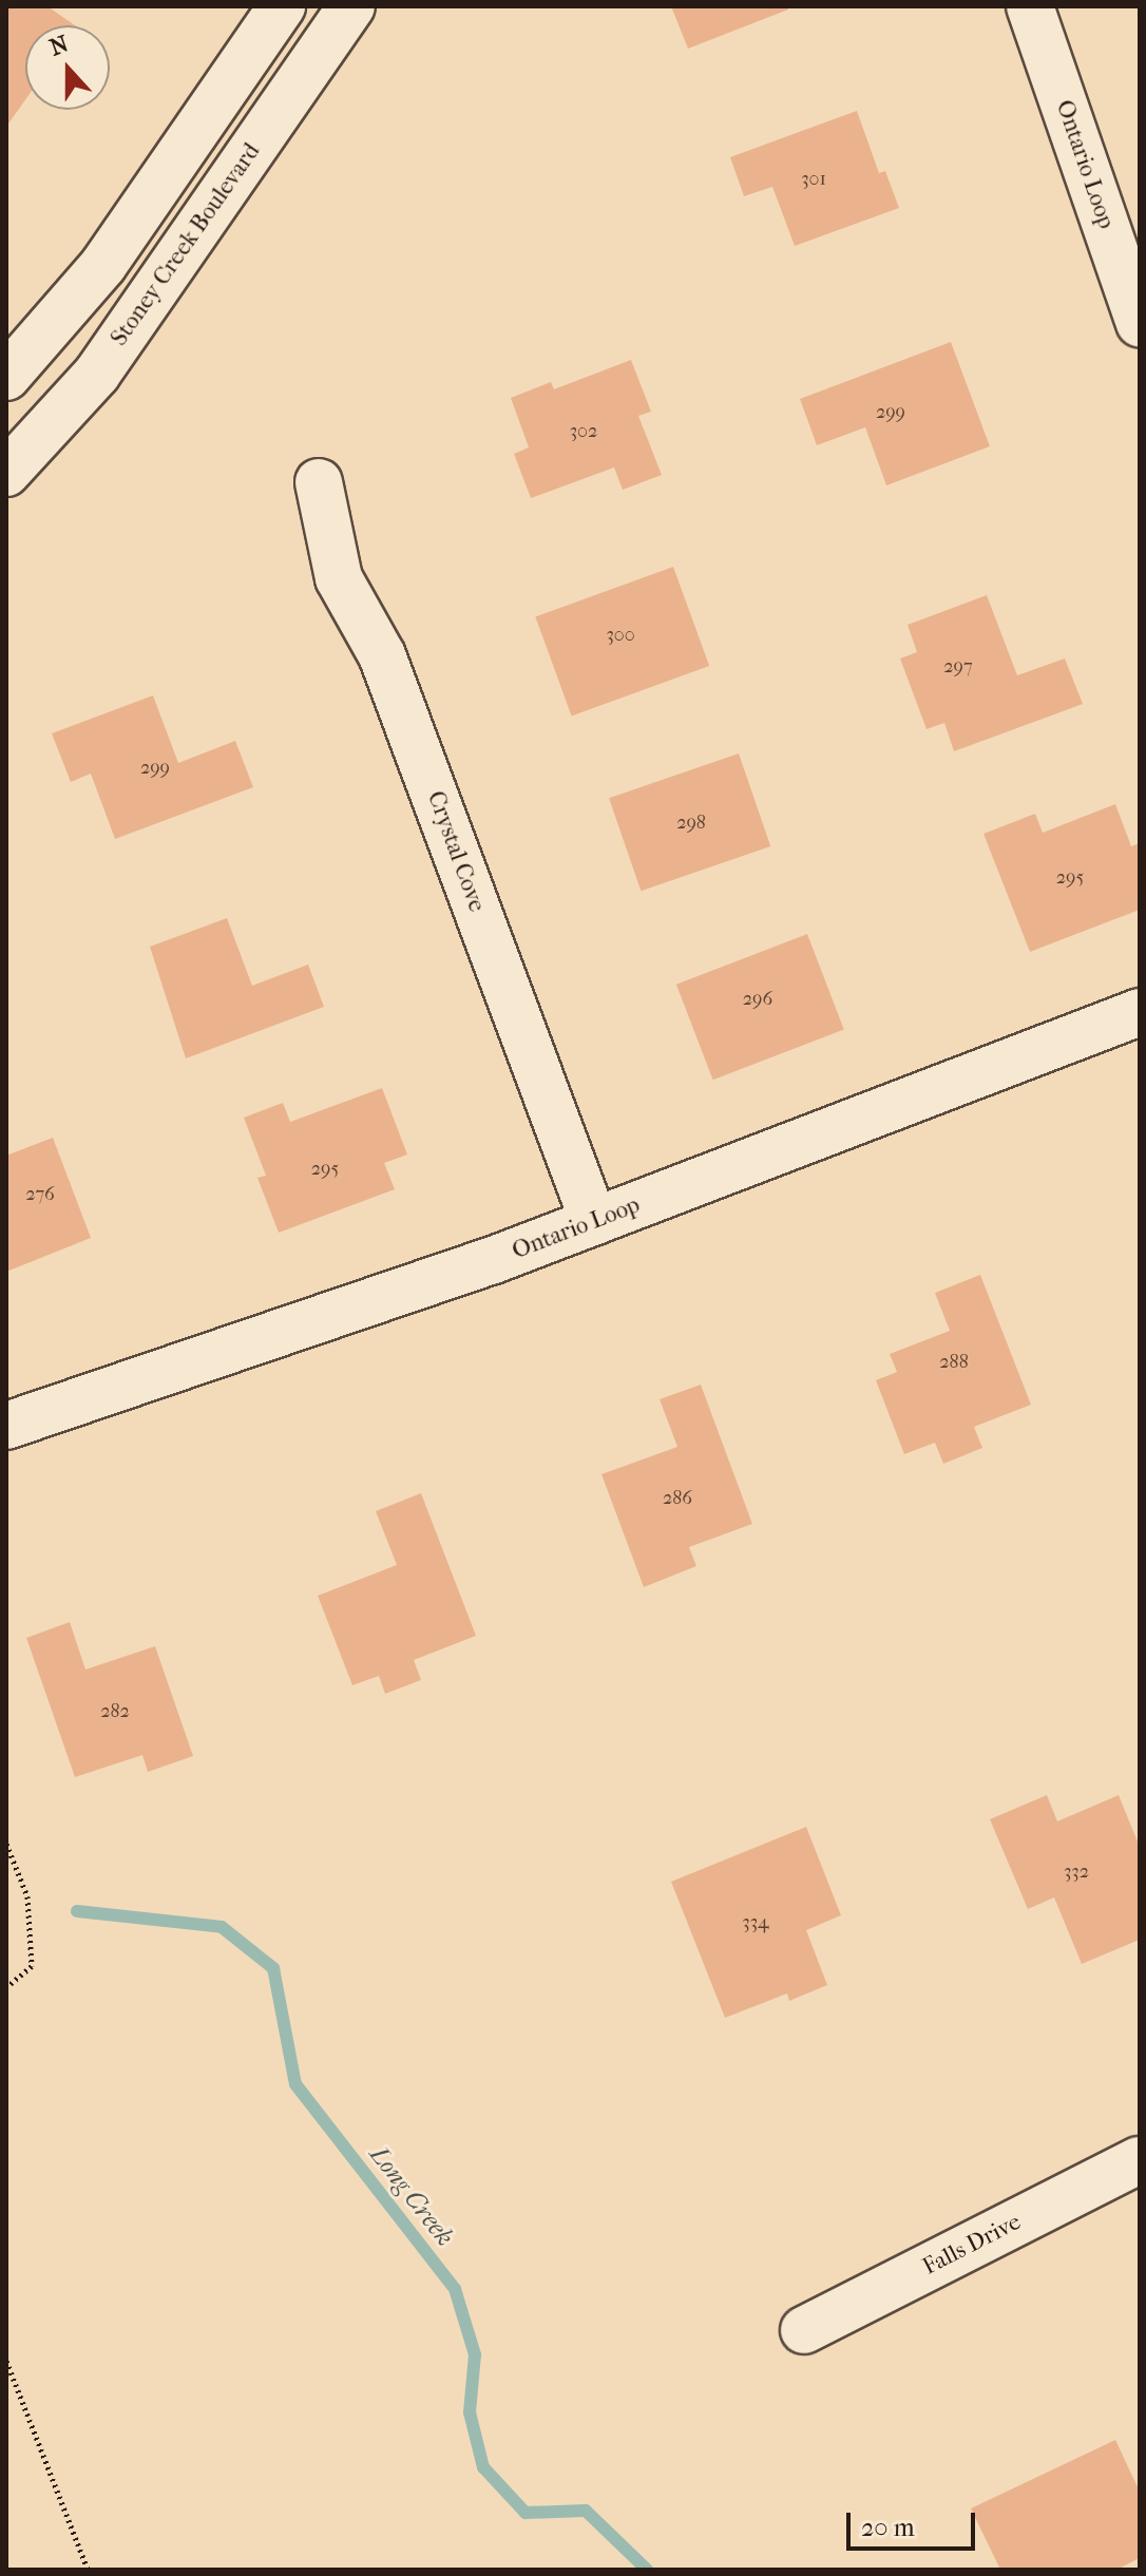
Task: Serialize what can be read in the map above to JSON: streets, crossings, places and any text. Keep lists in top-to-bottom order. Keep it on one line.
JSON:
{"streets":{"street":["Ontario Loop","Stoney Creek Boulevard","Crystal Cove","Falls Drive"]},"crossings":[["Ontario Loop","Crystal Cove"]],"water":["Long Creek"],"house_numbers":["301","299","302","300","297","299","298","295","296","295","276","288","286","282","332","334"],"scale_bar":"20 m","north":"top"}
